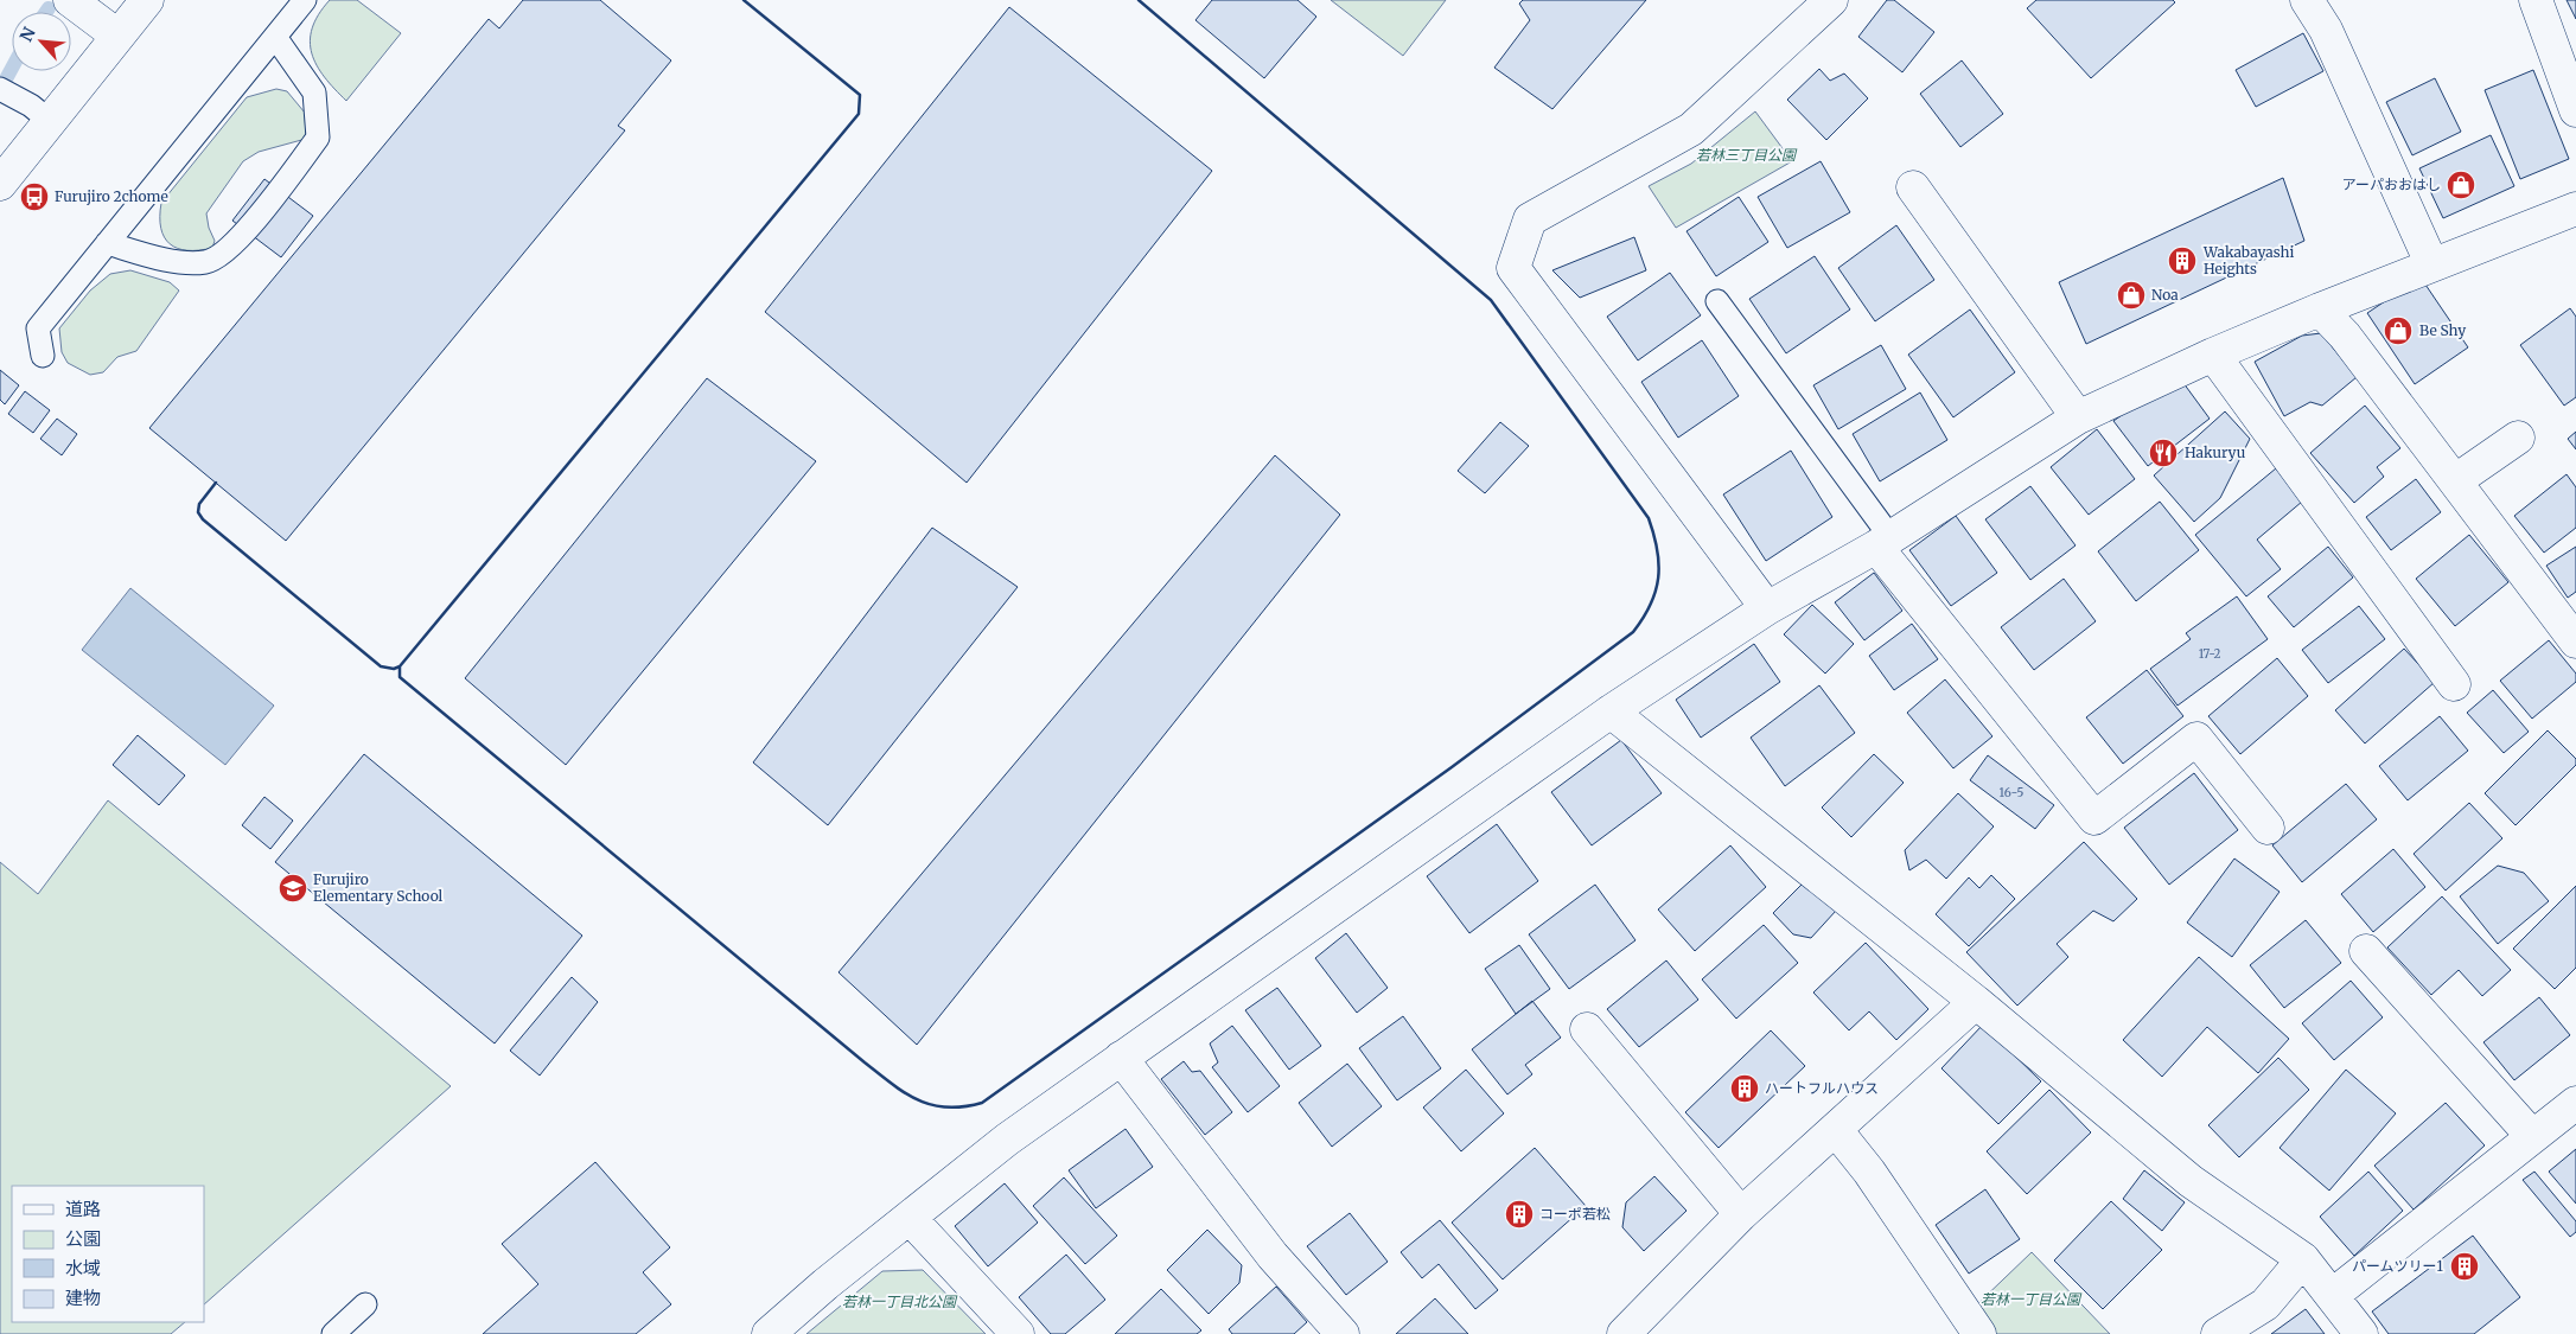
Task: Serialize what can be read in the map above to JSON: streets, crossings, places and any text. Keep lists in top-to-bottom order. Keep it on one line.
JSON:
{"parks":["若林三丁目公園","若林一丁目公園","若林一丁目北公園"],"places":{"shop":["アーパおおはし","Noa","Be Shy"],"bus stop":["Furujiro 2chome"],"building":["Wakabayashi Heights","ハートフルハウス","コーポ若松","パームツリー1"],"restaurant":["Hakuryu"],"school or university":["Furujiro Elementary School"]},"house_numbers":["17-2","16-5"],"legend":["道路","公園","水域","建物"],"north":"top left"}
